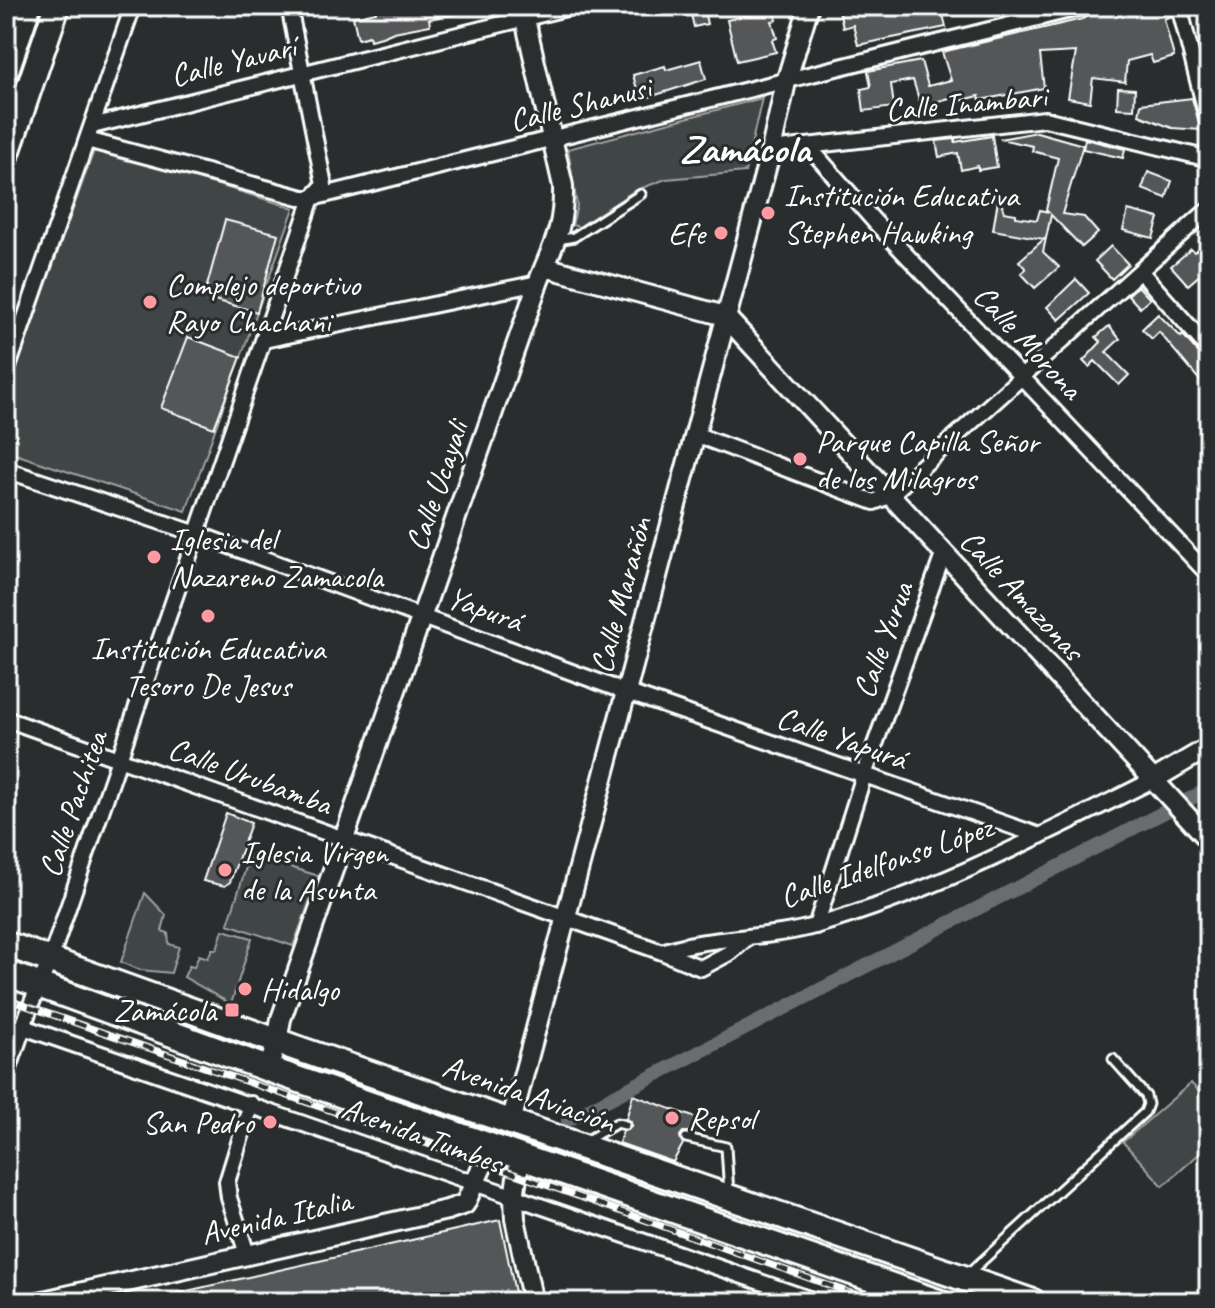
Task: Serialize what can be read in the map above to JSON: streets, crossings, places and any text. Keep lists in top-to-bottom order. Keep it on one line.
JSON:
{"streets":{"main road":["Avenida Aviación"],"street":["Calle Yavarí","Calle Inambari","Calle Shanusi","Calle Morona","Calle Ucayali","Calle Marañón","Calle Amazonas","Yapurá","Calle Yurua","Calle Yapurá","Calle Urubamba","Calle Pachitea","Calle Idelfonso López","Avenida Tumbes","Avenida Italia"]},"crossings":[["Calle Yavarí","Calle Shanusi"],["Calle Yavarí","Calle Ucayali"],["Calle Yavarí","Calle Pachitea"],["Calle Inambari","Calle Morona"],["Calle Inambari","Calle Marañón"],["Calle Shanusi","Calle Ucayali"],["Calle Shanusi","Calle Marañón"],["Calle Shanusi","Calle Pachitea"],["Calle Ucayali","Yapurá"],["Calle Ucayali","Calle Urubamba"],["Calle Ucayali","Avenida Aviación"],["Calle Marañón","Calle Amazonas"],["Calle Marañón","Yapurá"],["Calle Marañón","Calle Yapurá"],["Calle Marañón","Calle Urubamba"],["Calle Marañón","Avenida Aviación"],["Calle Amazonas","Calle Yurua"],["Calle Amazonas","Calle Idelfonso López"],["Yapurá","Calle Yapurá"],["Yapurá","Calle Pachitea"],["Calle Yurua","Calle Yapurá"],["Calle Yurua","Calle Idelfonso López"],["Calle Yapurá","Calle Idelfonso López"],["Calle Urubamba","Calle Pachitea"],["Calle Pachitea","Avenida Aviación"],["Calle Pachitea","Avenida Tumbes"],["Avenida Aviación","Avenida Italia"],["Avenida Tumbes","Avenida Italia"]],"districts":["Zamácola"],"places":{"other":["Institución Educativa Stephen Hawking","Efe","Complejo deportivo Rayo Chachani","Parque Capilla Señor de los Milagros","Iglesia del Nazareno Zamacola","Institución Educativa Tesoro De Jesus","Iglesia Virgen de la Asunta","Hidalgo","Repsol","San Pedro"],"transit":["Zamácola"]}}
